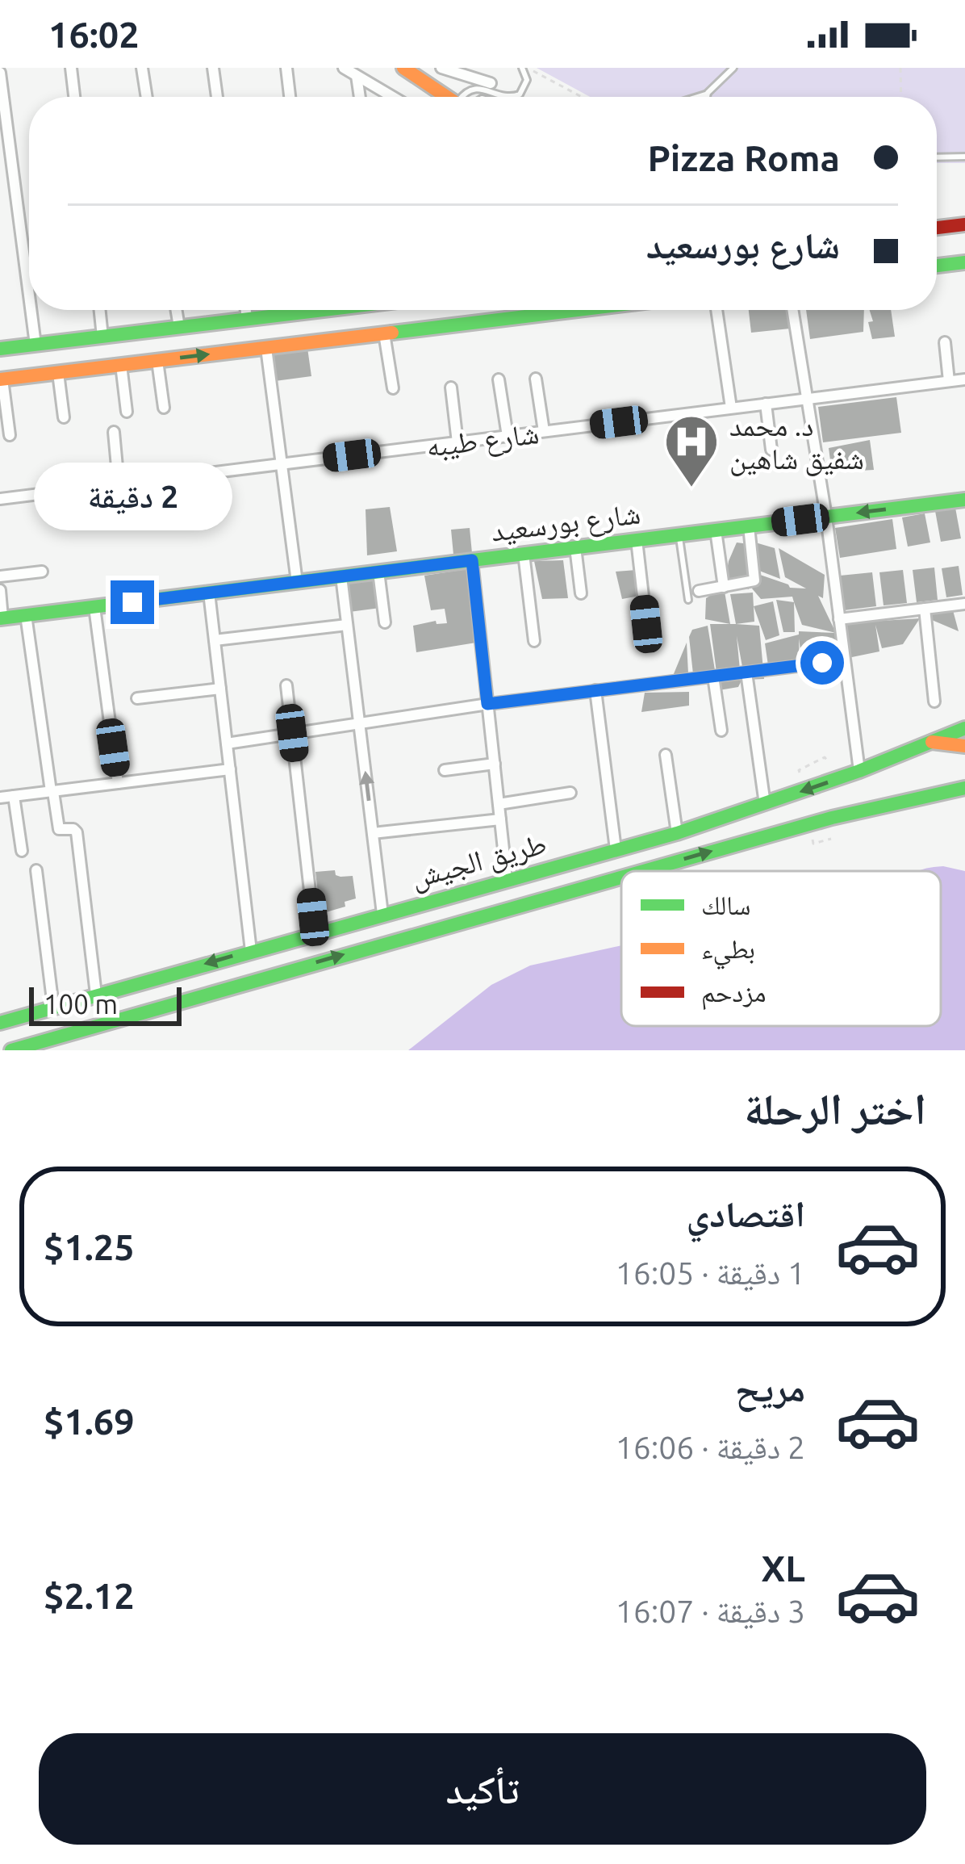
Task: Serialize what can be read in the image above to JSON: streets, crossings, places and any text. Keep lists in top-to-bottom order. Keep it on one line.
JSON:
{"streets":{"main road":["شارع بورسعيد","طريق الجيش"],"street":["شارع طيبه"]},"places":{"hospital":["د. محمد شفيق شاهين"]},"legend":["سالك","بطيء","مزدحم"],"scale_bar":"100 m","page":{"status":"16:02","banner":["Pizza Roma","شارع بورسعيد"],"bubble":"2 دقيقة","scale":"100 m","heading":"اختر الرحلة","list":[{"name":"اقتصادي","note":"1 دقيقة · 16:05","value":"$1.25"},{"name":"مريح","note":"2 دقيقة · 16:06","value":"$1.69"},{"name":"XL","note":"3 دقيقة · 16:07","value":"$2.12"}],"buttons":"تأكيد"}}
